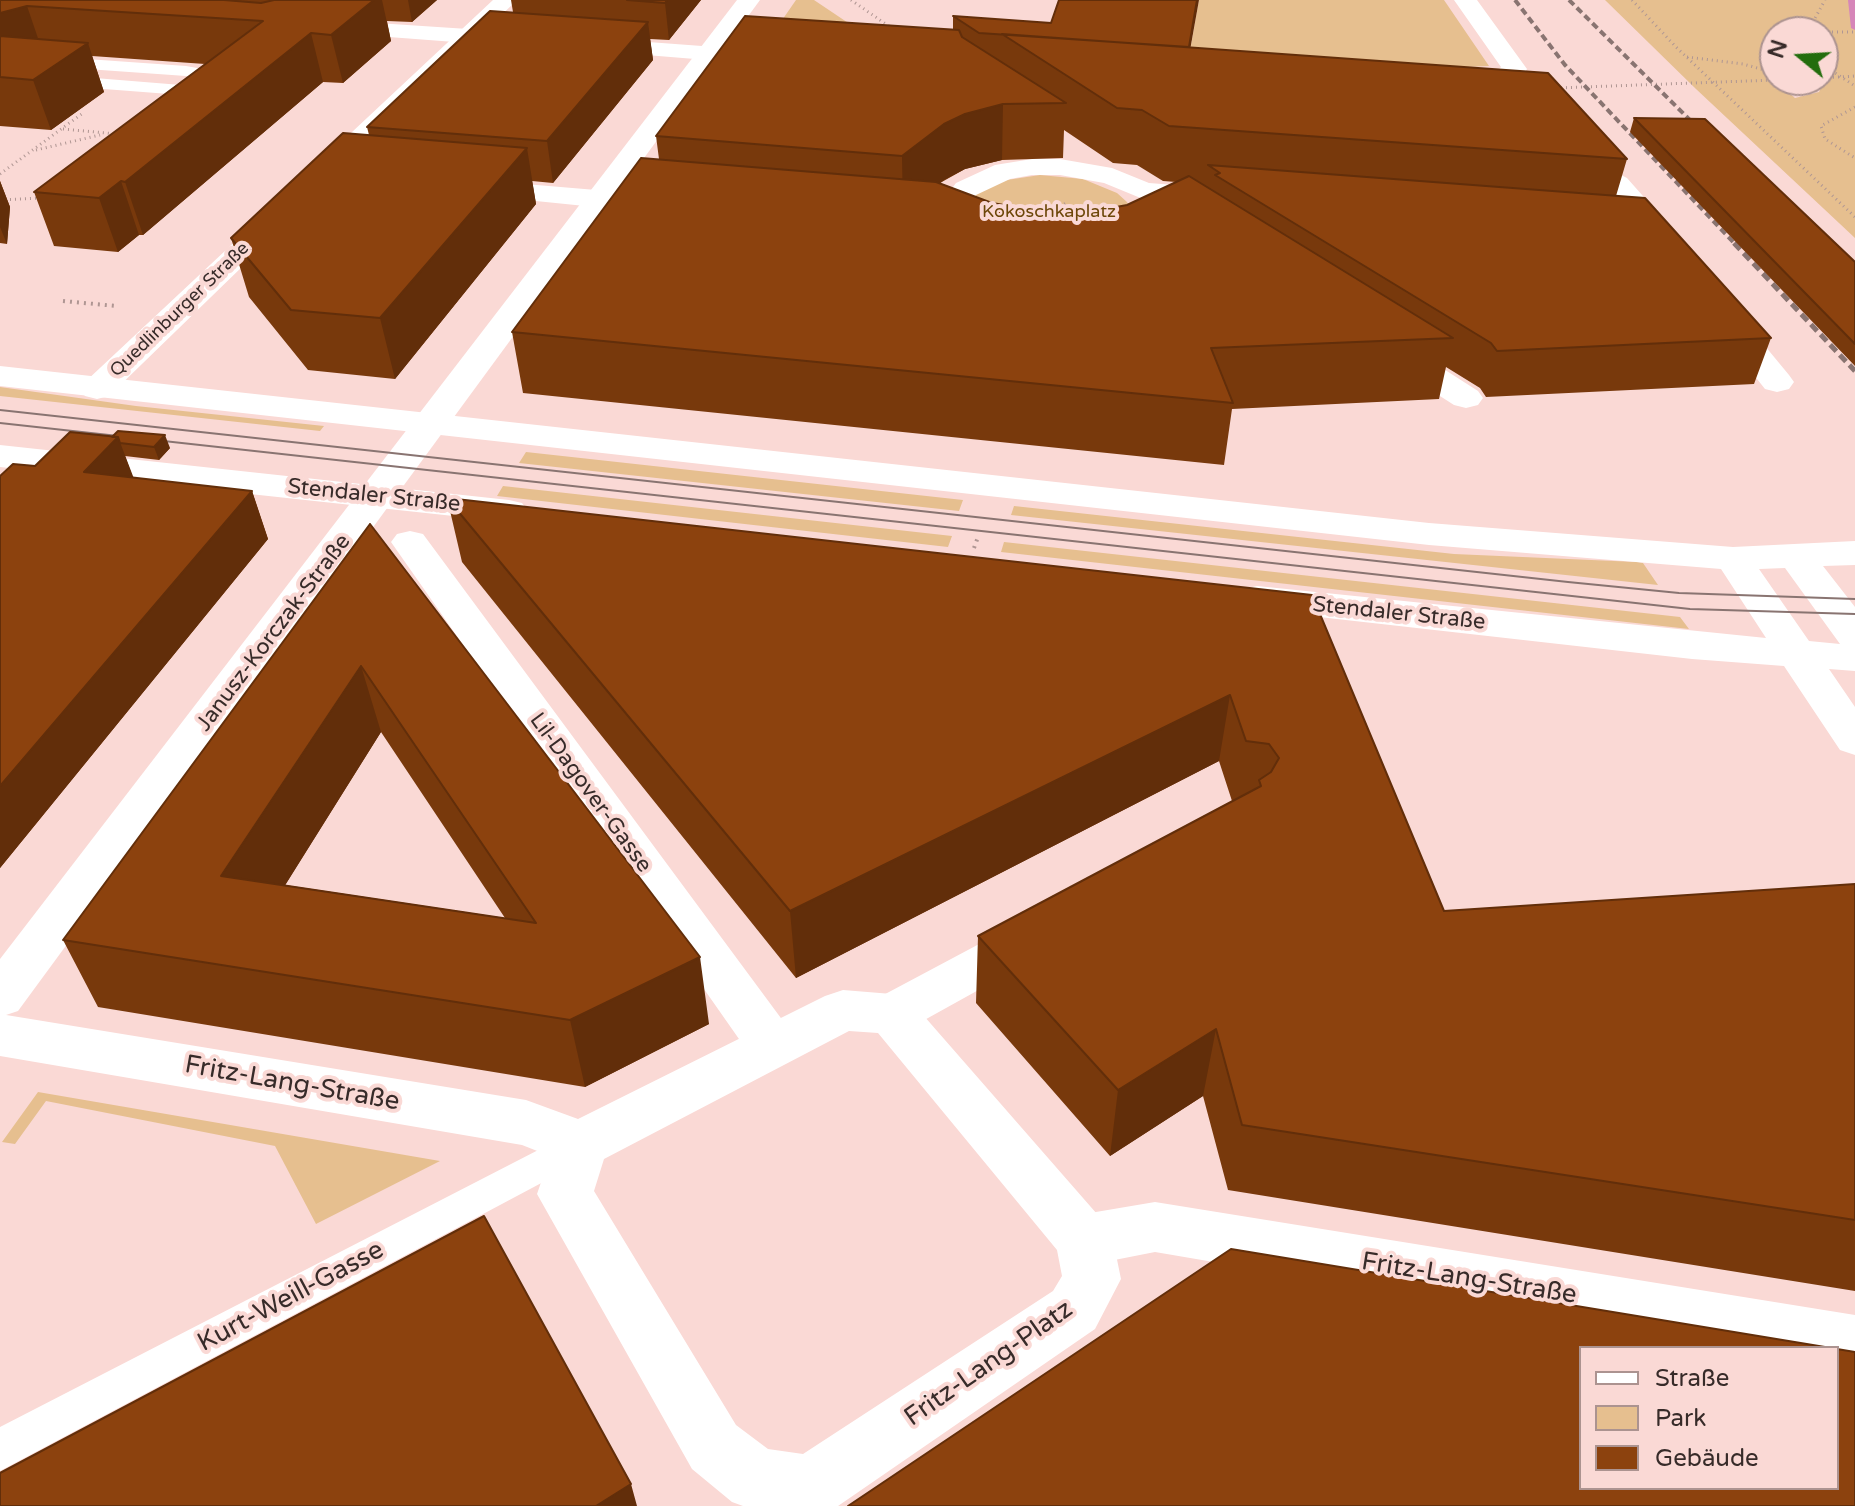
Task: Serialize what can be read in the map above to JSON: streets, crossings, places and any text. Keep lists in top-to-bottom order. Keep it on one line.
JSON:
{"streets":{"street":["Quedlinburger Straße","Stendaler Straße","Janusz-Korczak-Straße","Lil-Dagover-Gasse","Fritz-Lang-Straße","Fritz-Lang-Platz"],"lane":["Kurt-Weill-Gasse"]},"crossings":[["Stendaler Straße","Janusz-Korczak-Straße"],["Fritz-Lang-Straße","Kurt-Weill-Gasse"],["Fritz-Lang-Straße","Fritz-Lang-Platz"],["Kurt-Weill-Gasse","Fritz-Lang-Platz"]],"parks":["Kokoschkaplatz"],"legend":["Straße","Park","Gebäude"],"north":"left"}
